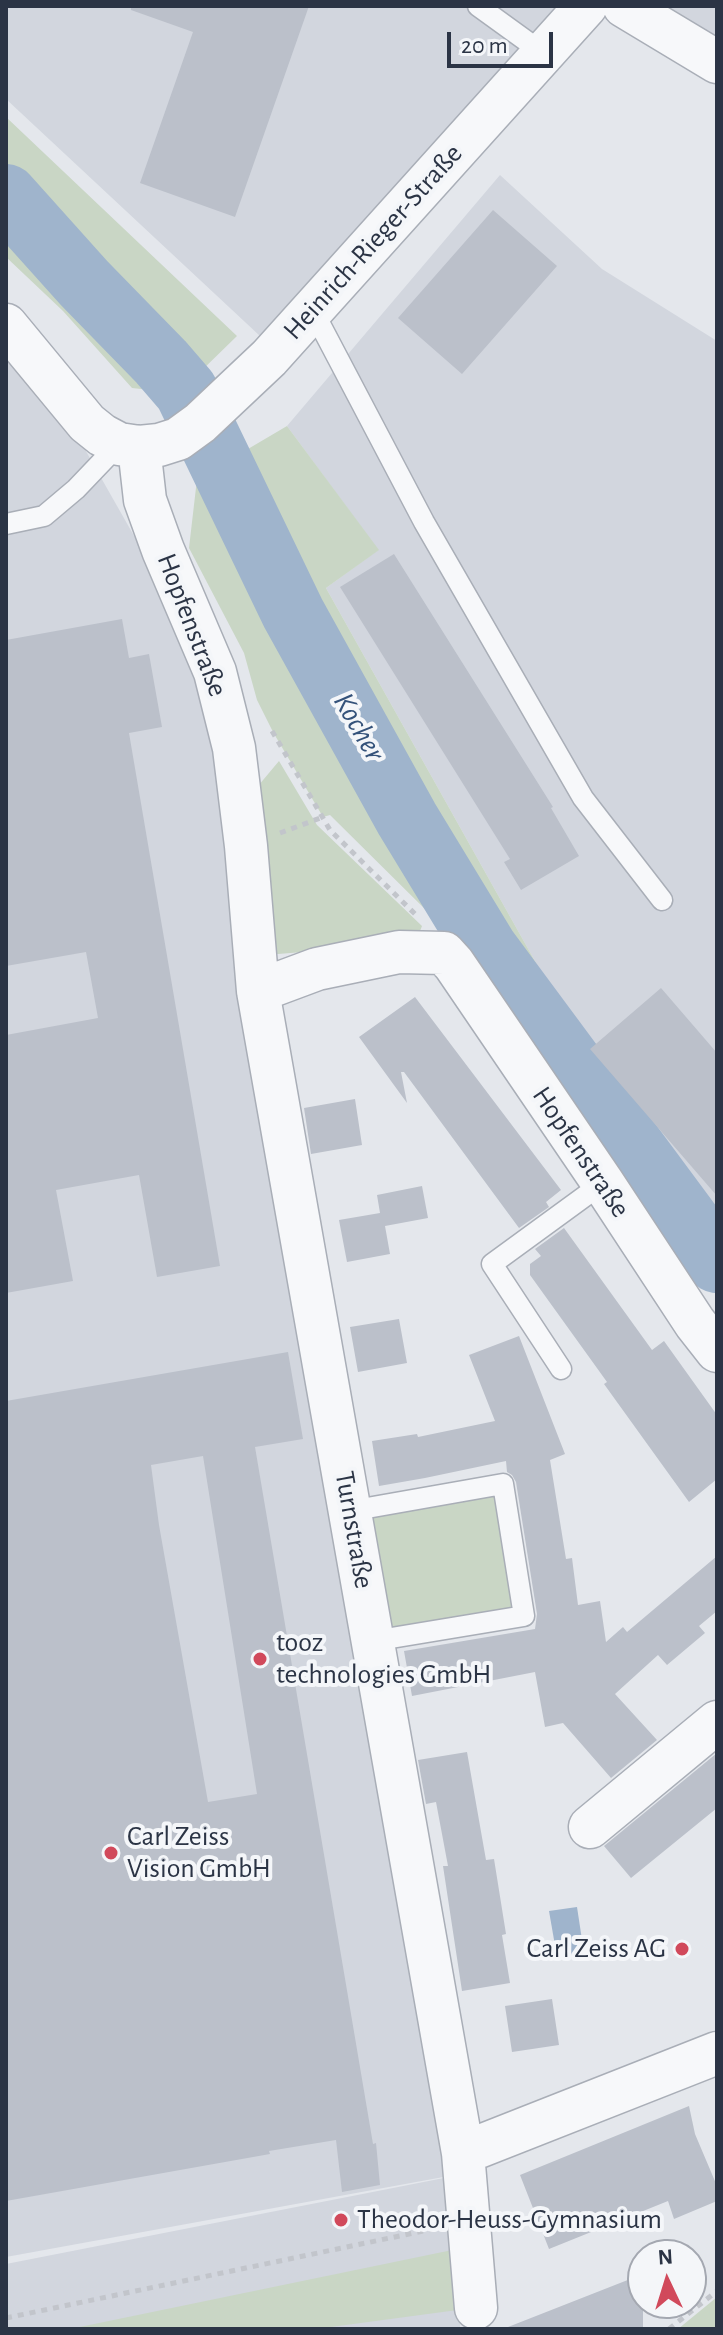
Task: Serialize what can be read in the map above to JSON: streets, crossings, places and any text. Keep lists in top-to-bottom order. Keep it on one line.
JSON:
{"streets":{"street":["Heinrich-Rieger-Straße","Hopfenstraße","Turnstraße"]},"crossings":[["Heinrich-Rieger-Straße","Hopfenstraße"],["Hopfenstraße","Turnstraße"]],"water":["Kocher"],"places":["tooz technologies GmbH","Carl Zeiss Vision GmbH","Carl Zeiss AG","Theodor-Heuss-Gymnasium"],"scale_bar":"20 m","north":"top"}
